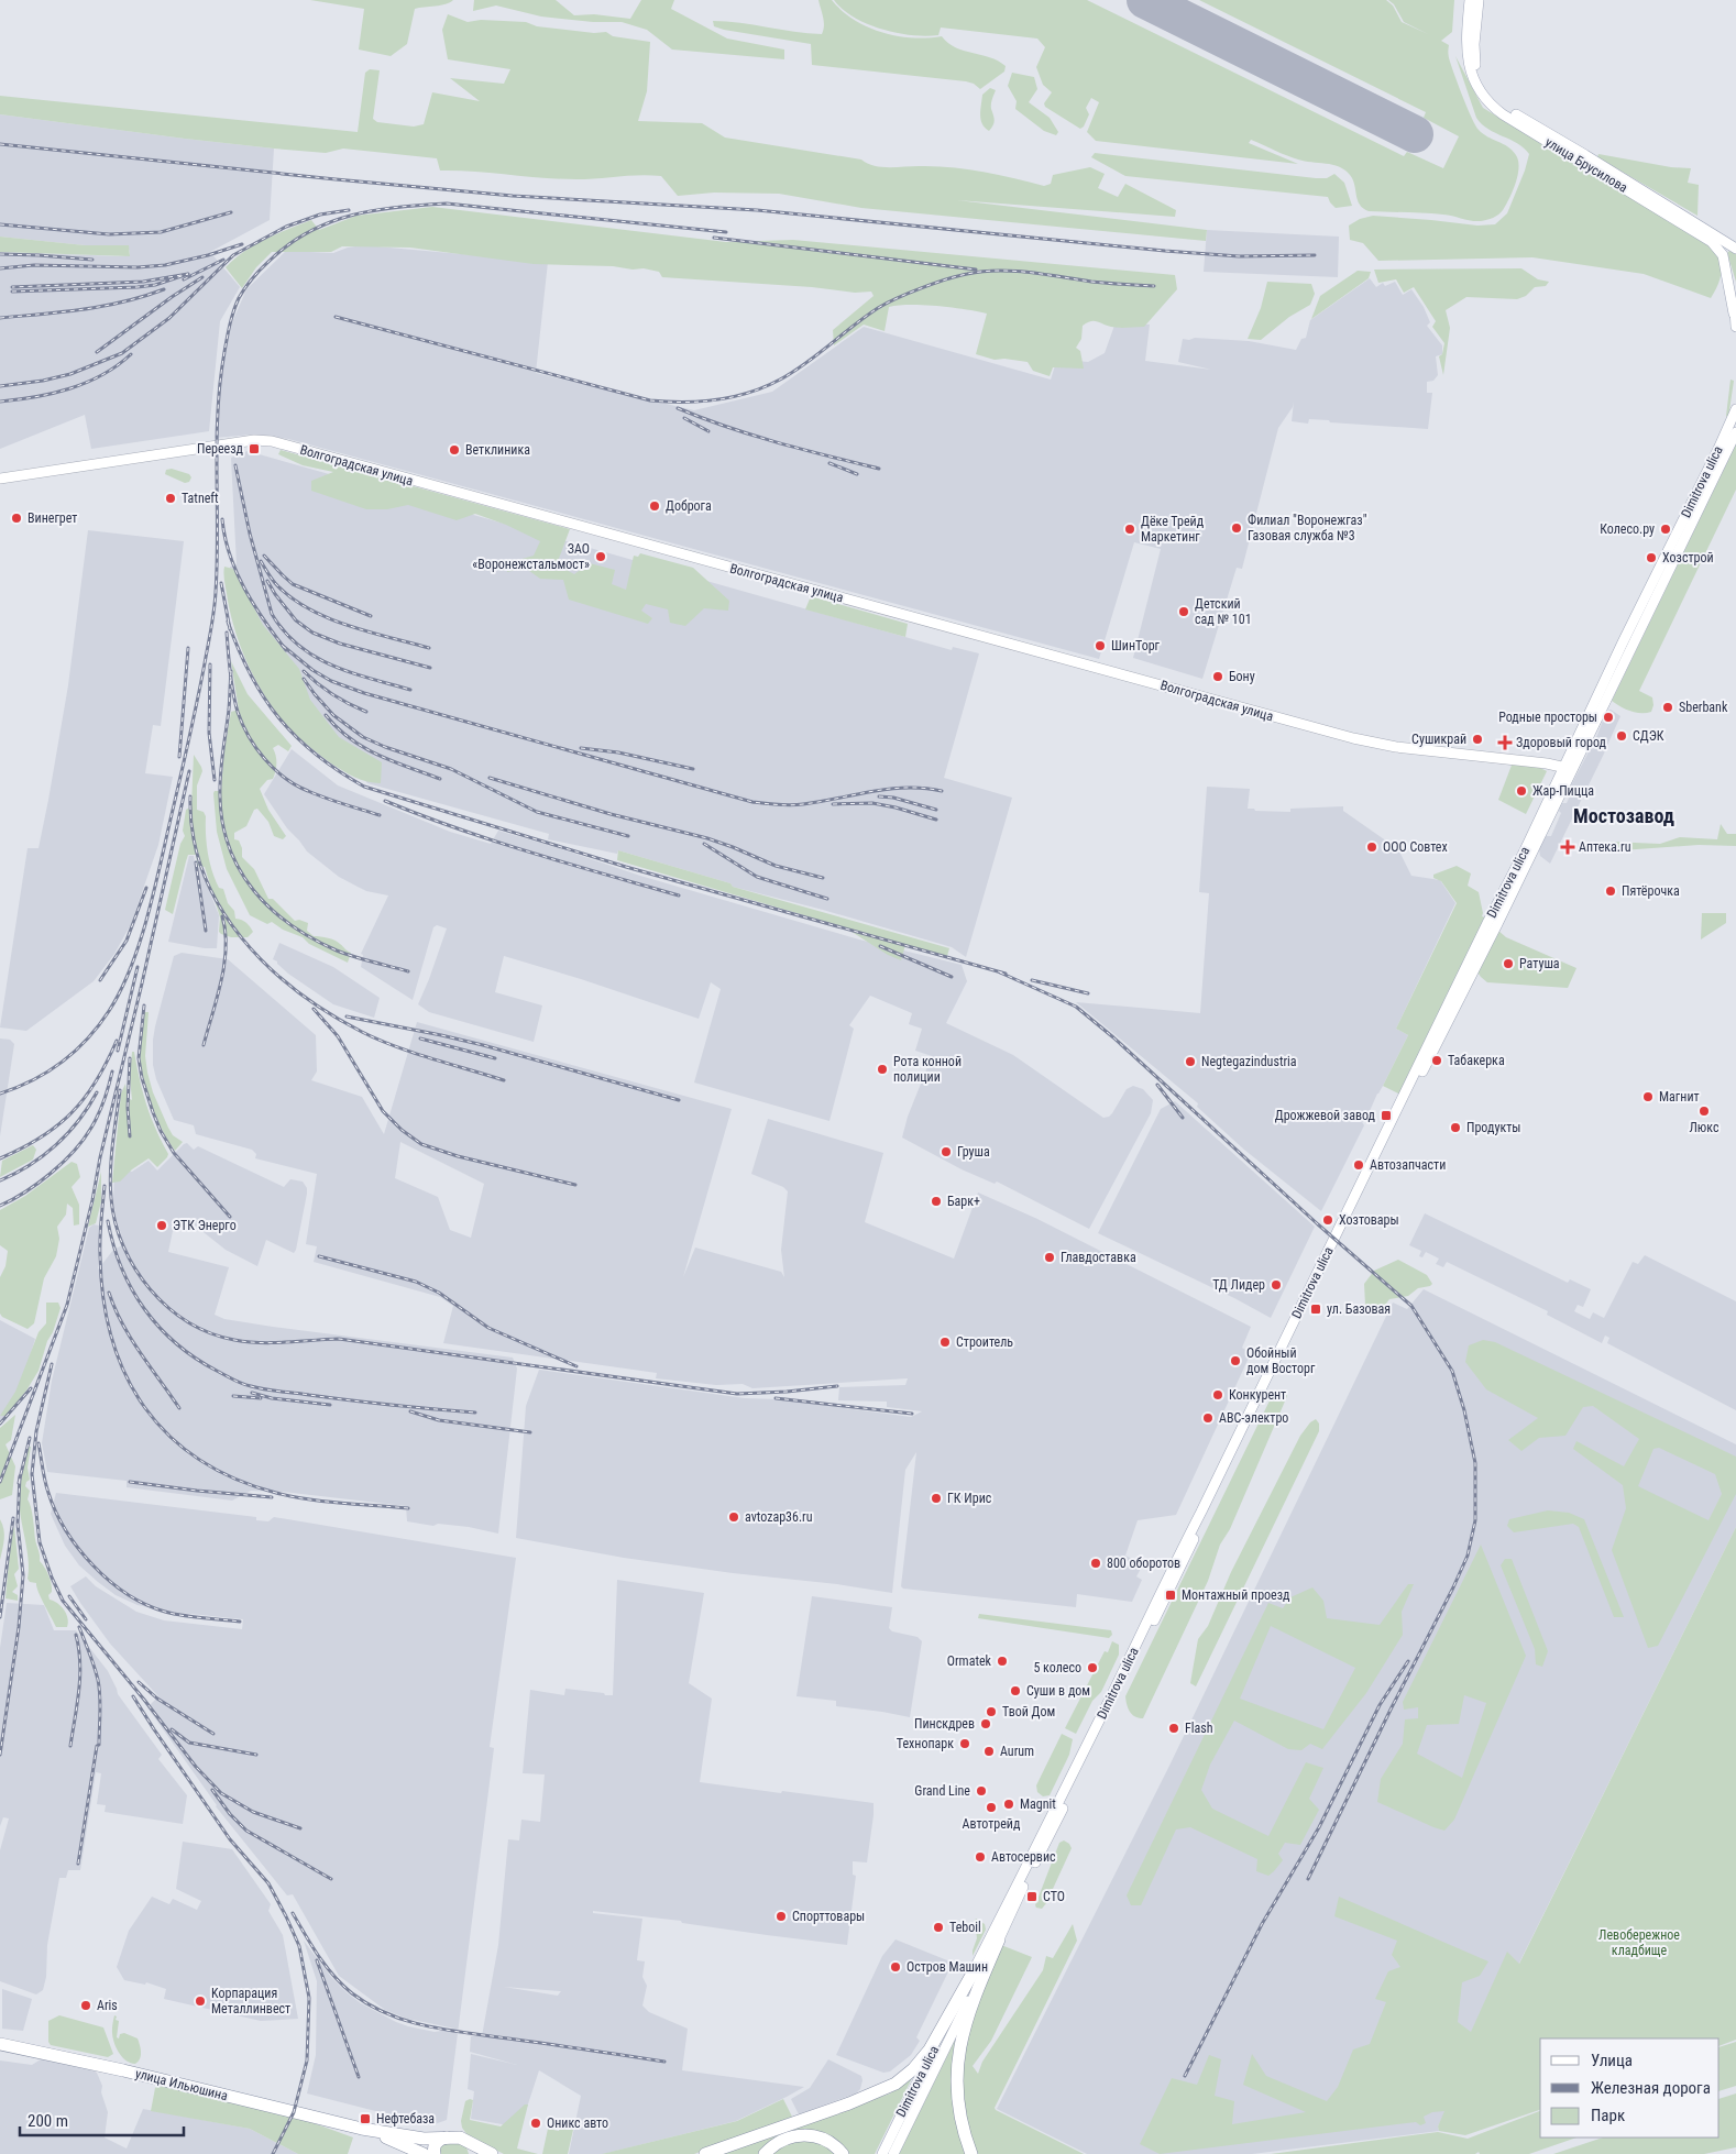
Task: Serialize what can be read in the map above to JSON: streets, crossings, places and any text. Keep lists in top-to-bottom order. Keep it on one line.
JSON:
{"streets":{"highway":["улица Ильюшина"],"main road":["улица Брусилова","Волгоградская улица","Dimitrova ulica"]},"crossings":[["Волгоградская улица","Dimitrova ulica"]],"districts":["Мостозавод"],"parks":["Левобережное кладбище"],"places":{"transit":["Переезд","Дрожжевой завод","ул. Базовая","Монтажный проезд","СТО","Нефтебаза"],"other":["Ветклиника","Tatneft","Доброга","Винегрет","Филиал \"Воронежгаз\" Газовая служба №3","Дёке Трейд Маркетинг","Колесо.ру","ЗАО «Воронежстальмост»","Хозстрой","Детский сад № 101","ШинТорг","Бону","Sberbank","Родные просторы","СДЭК","Сушикрай","Жар-Пицца","ООО Совтех","Пятёрочка","Ратуша","Табакерка","Negtegazindustria","Рота конной полиции","Магнит","Люкс","Продукты","Груша","Автозапчасти","Барк+","Хозтовары","ЭТК Энерго","Главдоставка","ТД Лидер","Строитель","Обойный дом Восторг","Конкурент","АВС-электро","ГК Ирис","avtozap36.ru","800 оборотов","Ormatek","5 колесо","Суши в дом","Твой Дом","Пинскдрев","Flash","Технопарк","Aurum","Grand Line","Magnit","Автотрейд","Автосервис","Спорттовары","Teboil","Остров Машин","Kорпарация Металлинвест","Aris","Оникс авто"],"health":["Здоровый город","Аптека.ru"]},"legend":["Улица","Железная дорога","Парк"],"scale_bar":"200 m"}
